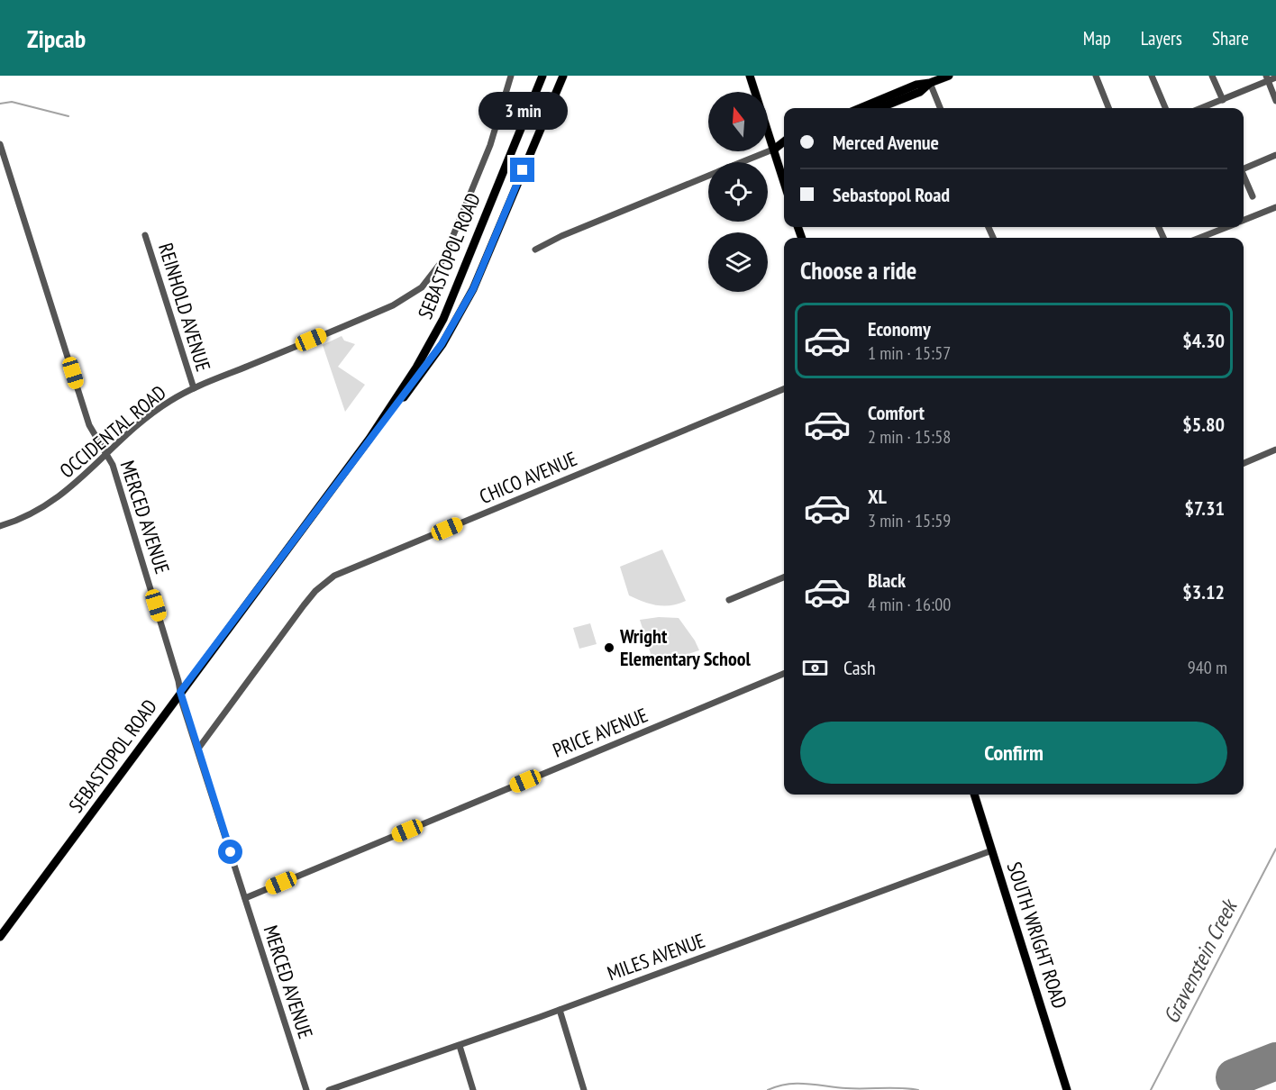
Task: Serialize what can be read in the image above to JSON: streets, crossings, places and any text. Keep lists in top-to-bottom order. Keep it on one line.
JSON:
{"streets":{"main road":["SEBASTOPOL ROAD","SOUTH WRIGHT ROAD"],"street":["REINHOLD AVENUE","OCCIDENTAL ROAD","CHICO AVENUE","MERCED AVENUE","PRICE AVENUE","MILES AVENUE"]},"crossings":[["SEBASTOPOL ROAD","MERCED AVENUE"],["REINHOLD AVENUE","OCCIDENTAL ROAD"],["OCCIDENTAL ROAD","MERCED AVENUE"],["CHICO AVENUE","MERCED AVENUE"],["MERCED AVENUE","PRICE AVENUE"],["SOUTH WRIGHT ROAD","MILES AVENUE"]],"water":["Gravenstein Creek"],"places":["Wright Elementary School"],"north":"top","page":{"header":"Zipcab","nav":["Map","Layers","Share"],"bubble":"3 min","banner":["Merced Avenue","Sebastopol Road"],"heading":"Choose a ride","list":[{"name":"Economy","note":"1 min · 15:57","value":"$4.30"},{"name":"Comfort","note":"2 min · 15:58","value":"$5.80"},{"name":"XL","note":"3 min · 15:59","value":"$7.31"},{"name":"Black","note":"4 min · 16:00","value":"$3.12"}],"pay":["Cash","940 m"],"buttons":"Confirm"}}
